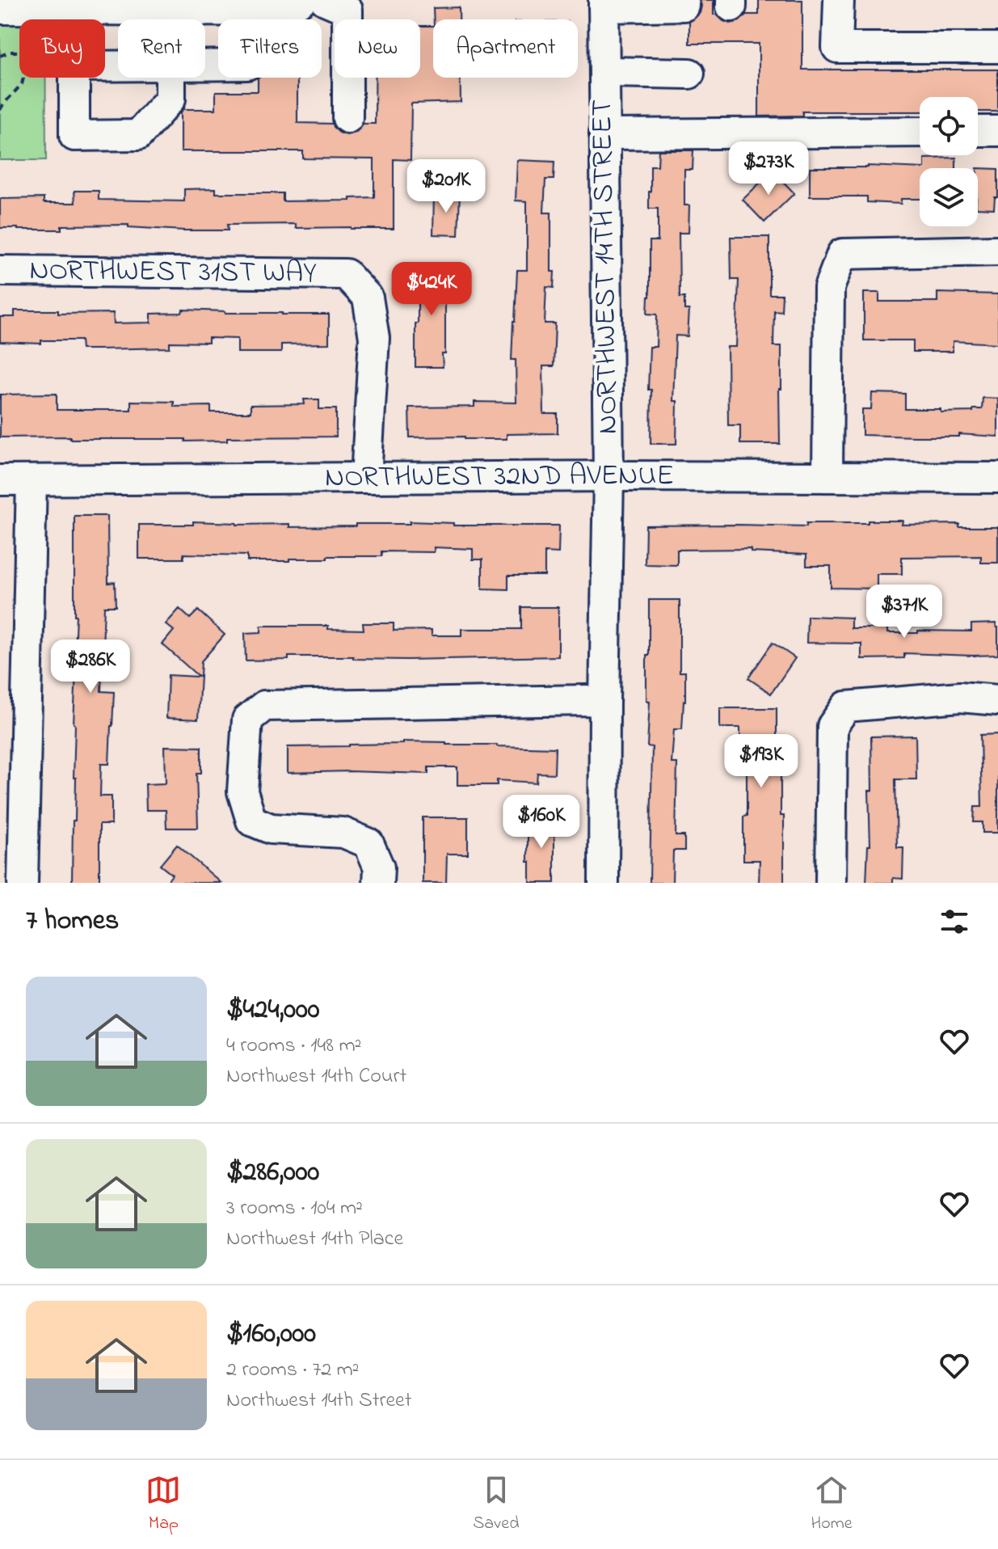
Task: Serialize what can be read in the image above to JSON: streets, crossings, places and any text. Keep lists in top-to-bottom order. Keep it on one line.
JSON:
{"streets":{"street":["NORTHWEST 14TH STREET","NORTHWEST 31ST WAY","NORTHWEST 32ND AVENUE"]},"crossings":[["NORTHWEST 14TH STREET","NORTHWEST 32ND AVENUE"],["NORTHWEST 31ST WAY","NORTHWEST 32ND AVENUE"]],"page":{"chip":["Buy","Rent","Filters","New","Apartment"],"price":["$273K","$201K","$424K","$371K","$286K","$193K","$160K"],"heading":"7 homes","list":[{"name":"$424,000","note":"4 rooms · 148 m² · Northwest 14th Court"},{"name":"$286,000","note":"3 rooms · 104 m² · Northwest 14th Place"},{"name":"$160,000","note":"2 rooms · 72 m² · Northwest 14th Street"}],"tabs":["Map","Saved","Home"]}}
